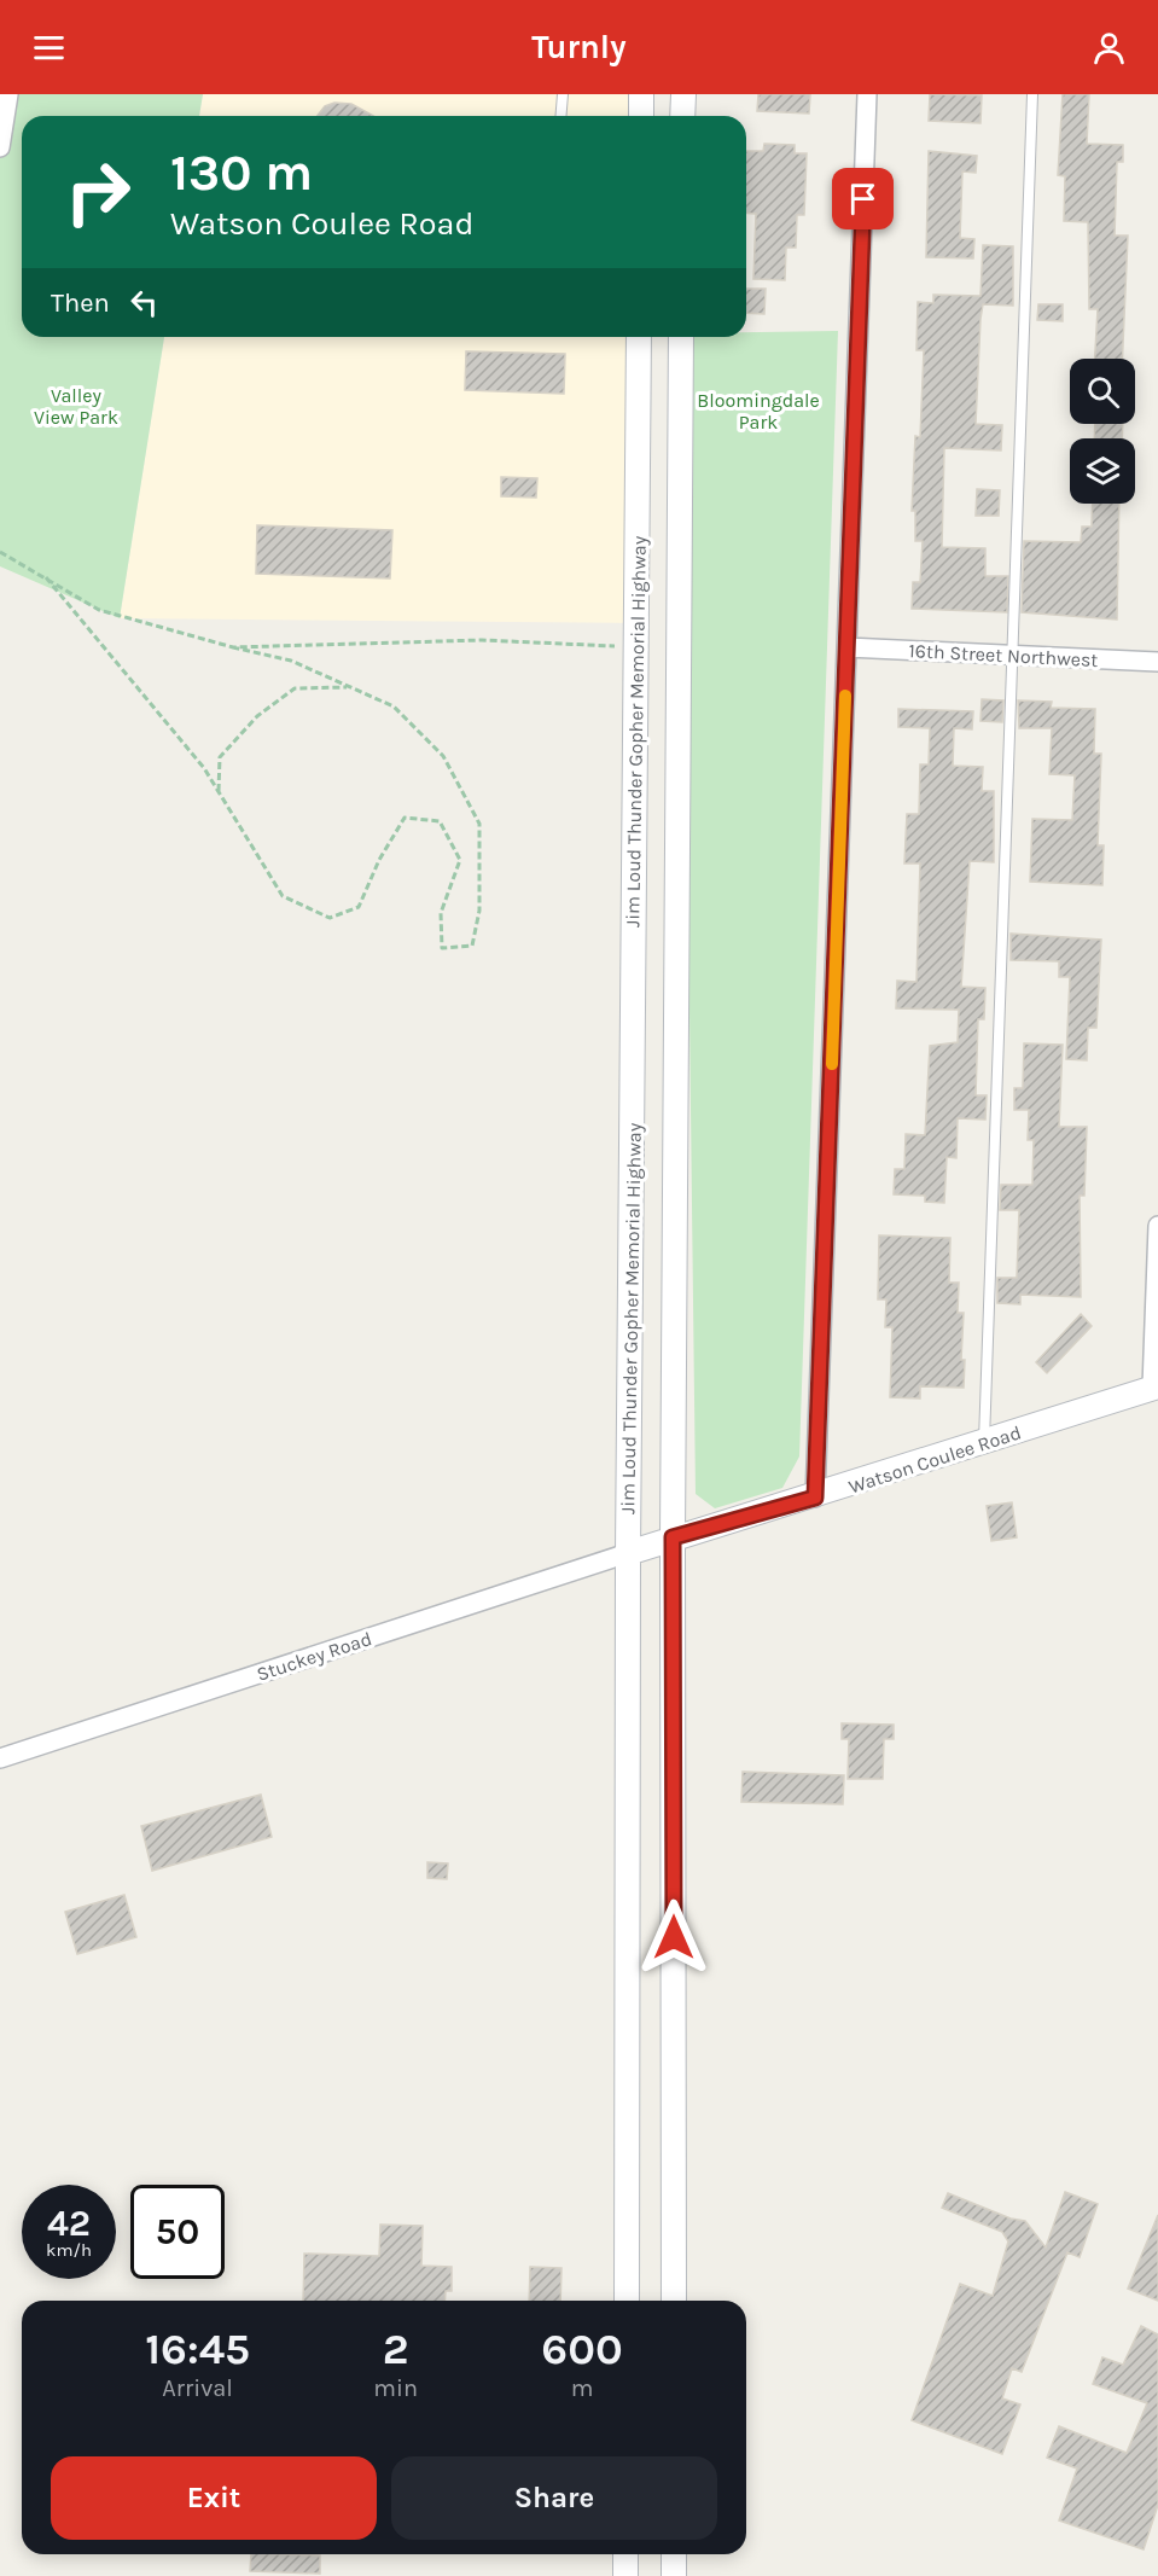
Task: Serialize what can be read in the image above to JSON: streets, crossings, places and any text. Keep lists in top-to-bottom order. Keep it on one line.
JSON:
{"streets":{"main road":["Jim Loud Thunder Gopher Memorial Highway","Watson Coulee Road"],"street":["16th Street Northwest","Stuckey Road"]},"crossings":[["Jim Loud Thunder Gopher Memorial Highway","Watson Coulee Road"],["Jim Loud Thunder Gopher Memorial Highway","Stuckey Road"],["Watson Coulee Road","Stuckey Road"]],"parks":["Valley View Park","Bloomingdale Park"],"page":{"header":"Turnly","turn":["130 m","Watson Coulee Road"],"then":"Then","speed":"42 km/h","limit":"50","eta":["16:45","Arrival","2","min","600","m"],"buttons":["Exit","Share"]}}
